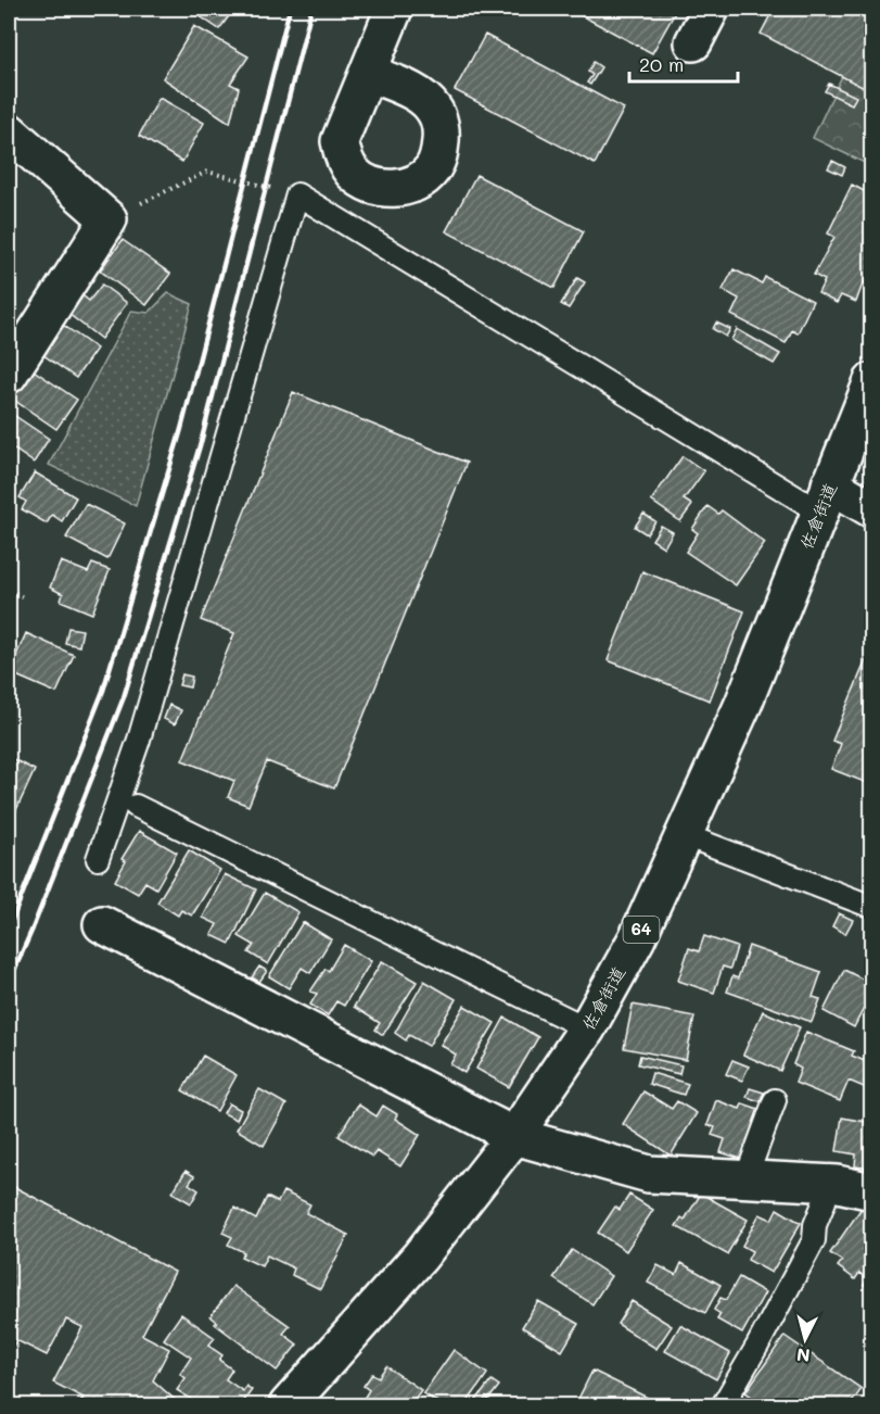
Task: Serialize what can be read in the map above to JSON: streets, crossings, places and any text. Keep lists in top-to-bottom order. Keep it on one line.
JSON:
{"streets":{"street":["佐倉街道","64"]},"scale_bar":"20 m","north":"bottom"}
